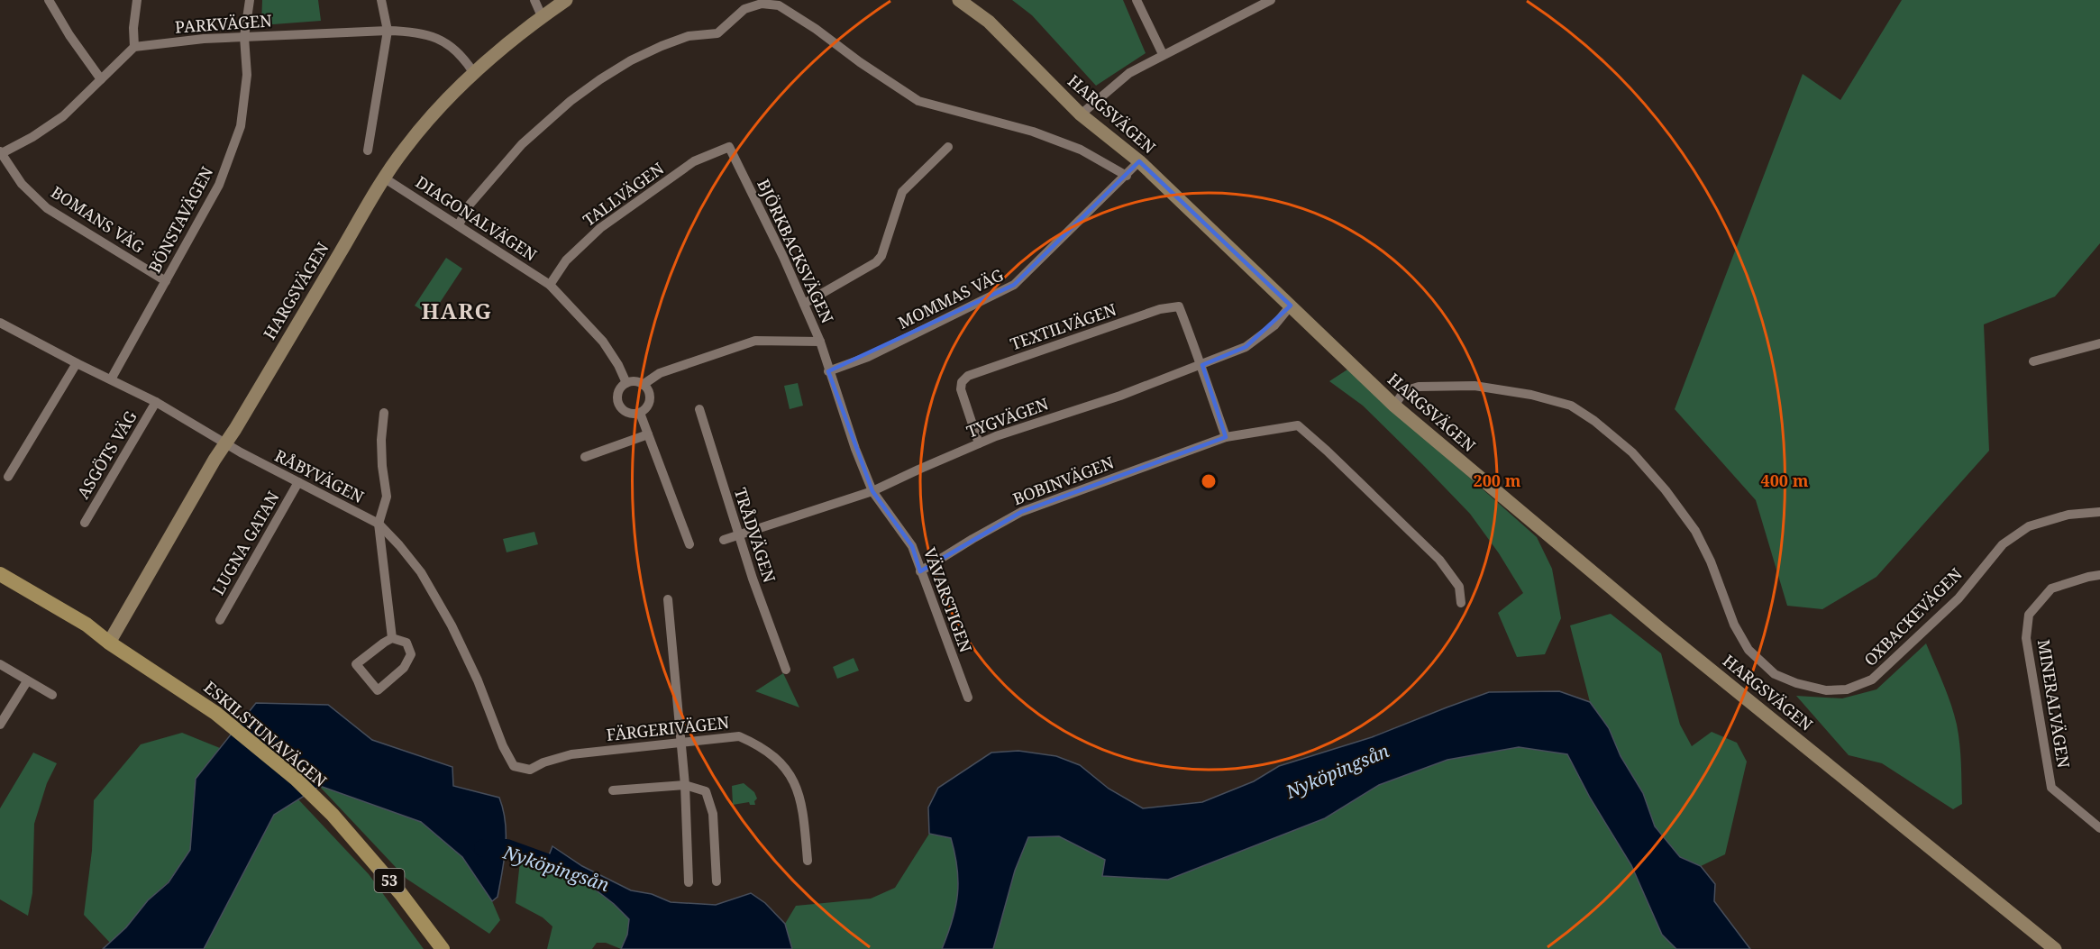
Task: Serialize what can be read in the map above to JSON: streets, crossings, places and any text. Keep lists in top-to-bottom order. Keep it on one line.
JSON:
{"streets":{"main road":["ESKILSTUNAVÄGEN","53"],"street":["PARKVÄGEN","HARGSVÄGEN","TALLVÄGEN","DIAGONALVÄGEN","BOMANS VÄG","BÖNSTAVÄGEN","BJÖRKBACKSVÄGEN","MOMMAS VÄG","TEXTILVÄGEN","TYGVÄGEN","ASGÖTS VÄG","RÅBYVÄGEN","BOBINVÄGEN","TRÅDVÄGEN","LUGNA GATAN","VÄVARSTIGEN","OXBACKEVÄGEN","MINERALVÄGEN","FÄRGERIVÄGEN"]},"crossings":[["PARKVÄGEN","HARGSVÄGEN"],["PARKVÄGEN","BÖNSTAVÄGEN"],["HARGSVÄGEN","DIAGONALVÄGEN"],["HARGSVÄGEN","MOMMAS VÄG"],["HARGSVÄGEN","TYGVÄGEN"],["HARGSVÄGEN","RÅBYVÄGEN"],["HARGSVÄGEN","OXBACKEVÄGEN"],["HARGSVÄGEN","ESKILSTUNAVÄGEN"],["TALLVÄGEN","DIAGONALVÄGEN"],["TALLVÄGEN","BJÖRKBACKSVÄGEN"],["BOMANS VÄG","BÖNSTAVÄGEN"],["BÖNSTAVÄGEN","RÅBYVÄGEN"],["BJÖRKBACKSVÄGEN","MOMMAS VÄG"],["BJÖRKBACKSVÄGEN","TYGVÄGEN"],["BJÖRKBACKSVÄGEN","VÄVARSTIGEN"],["TEXTILVÄGEN","TYGVÄGEN"],["TYGVÄGEN","TRÅDVÄGEN"],["TYGVÄGEN","VÄVARSTIGEN"],["ASGÖTS VÄG","RÅBYVÄGEN"],["RÅBYVÄGEN","LUGNA GATAN"],["RÅBYVÄGEN","FÄRGERIVÄGEN"],["BOBINVÄGEN","VÄVARSTIGEN"]],"districts":["HARG"],"water":["Nyköpingsån"],"rings":["200 m","400 m"]}
